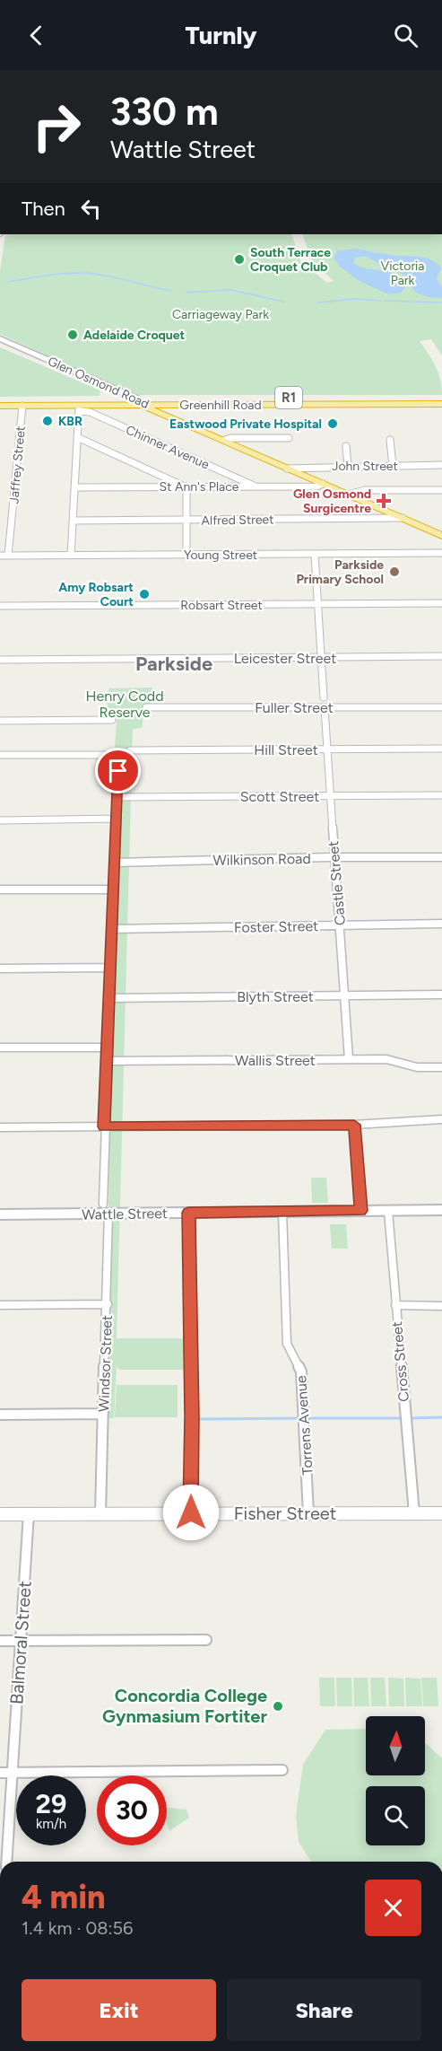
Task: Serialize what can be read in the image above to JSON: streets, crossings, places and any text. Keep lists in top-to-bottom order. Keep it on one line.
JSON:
{"streets":{"highway":["Glen Osmond Road","R1","Greenhill Road"],"street":["Chinner Avenue","Jaffrey Street","John Street","St Ann's Place","Alfred Street","Young Street","Robsart Street","Leicester Street","Fuller Street","Hill Street","Scott Street","Wilkinson Road","Castle Street","Foster Street","Blyth Street","Wallis Street","Wattle Street","Cross Street","Windsor Street","Torrens Avenue","Fisher Street","Balmoral Street"]},"crossings":[["Glen Osmond Road","Greenhill Road"],["Glen Osmond Road","John Street"],["Glen Osmond Road","St Ann's Place"],["Glen Osmond Road","Alfred Street"],["Greenhill Road","Chinner Avenue"],["Greenhill Road","Jaffrey Street"],["Chinner Avenue","St Ann's Place"],["Jaffrey Street","Young Street"],["Fuller Street","Castle Street"],["Hill Street","Castle Street"],["Scott Street","Castle Street"],["Wilkinson Road","Castle Street"],["Castle Street","Foster Street"],["Castle Street","Blyth Street"],["Castle Street","Wallis Street"],["Wattle Street","Cross Street"],["Wattle Street","Windsor Street"],["Wattle Street","Torrens Avenue"],["Cross Street","Fisher Street"],["Windsor Street","Fisher Street"],["Torrens Avenue","Fisher Street"],["Fisher Street","Balmoral Street"]],"districts":["Parkside"],"parks":["Victoria Park","Carriageway Park","Henry Codd Reserve"],"places":{"other":["South Terrace Croquet Club","Adelaide Croquet","KBR","Eastwood Private Hospital","Parkside Primary School","Amy Robsart Court","Concordia College Gynmasium Fortiter"],"health":["Glen Osmond Surgicentre"]},"north":"top","page":{"header":"Turnly","turn":["330 m","Wattle Street"],"then":"Then","speed":"29 km/h","limit":"30","heading":["4 min","1.4 km · 08:56"],"buttons":["Exit","Share"]}}
